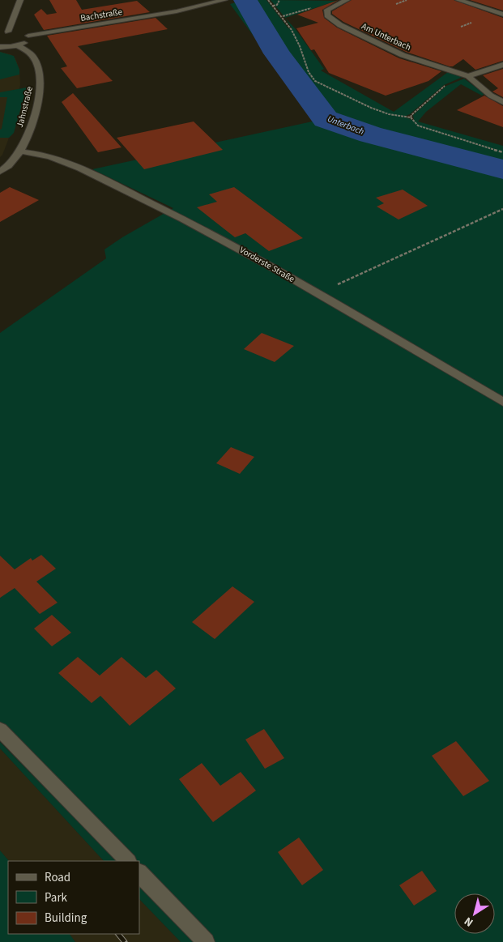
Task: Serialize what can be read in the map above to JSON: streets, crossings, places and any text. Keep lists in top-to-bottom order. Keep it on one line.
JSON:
{"streets":{"street":["Bachstraße","Am Unterbach","Jahnstraße","Vorderste Straße"]},"crossings":[["Jahnstraße","Vorderste Straße"]],"water":["Unterbach"],"legend":["Road","Park","Building"],"north":"bottom left"}
